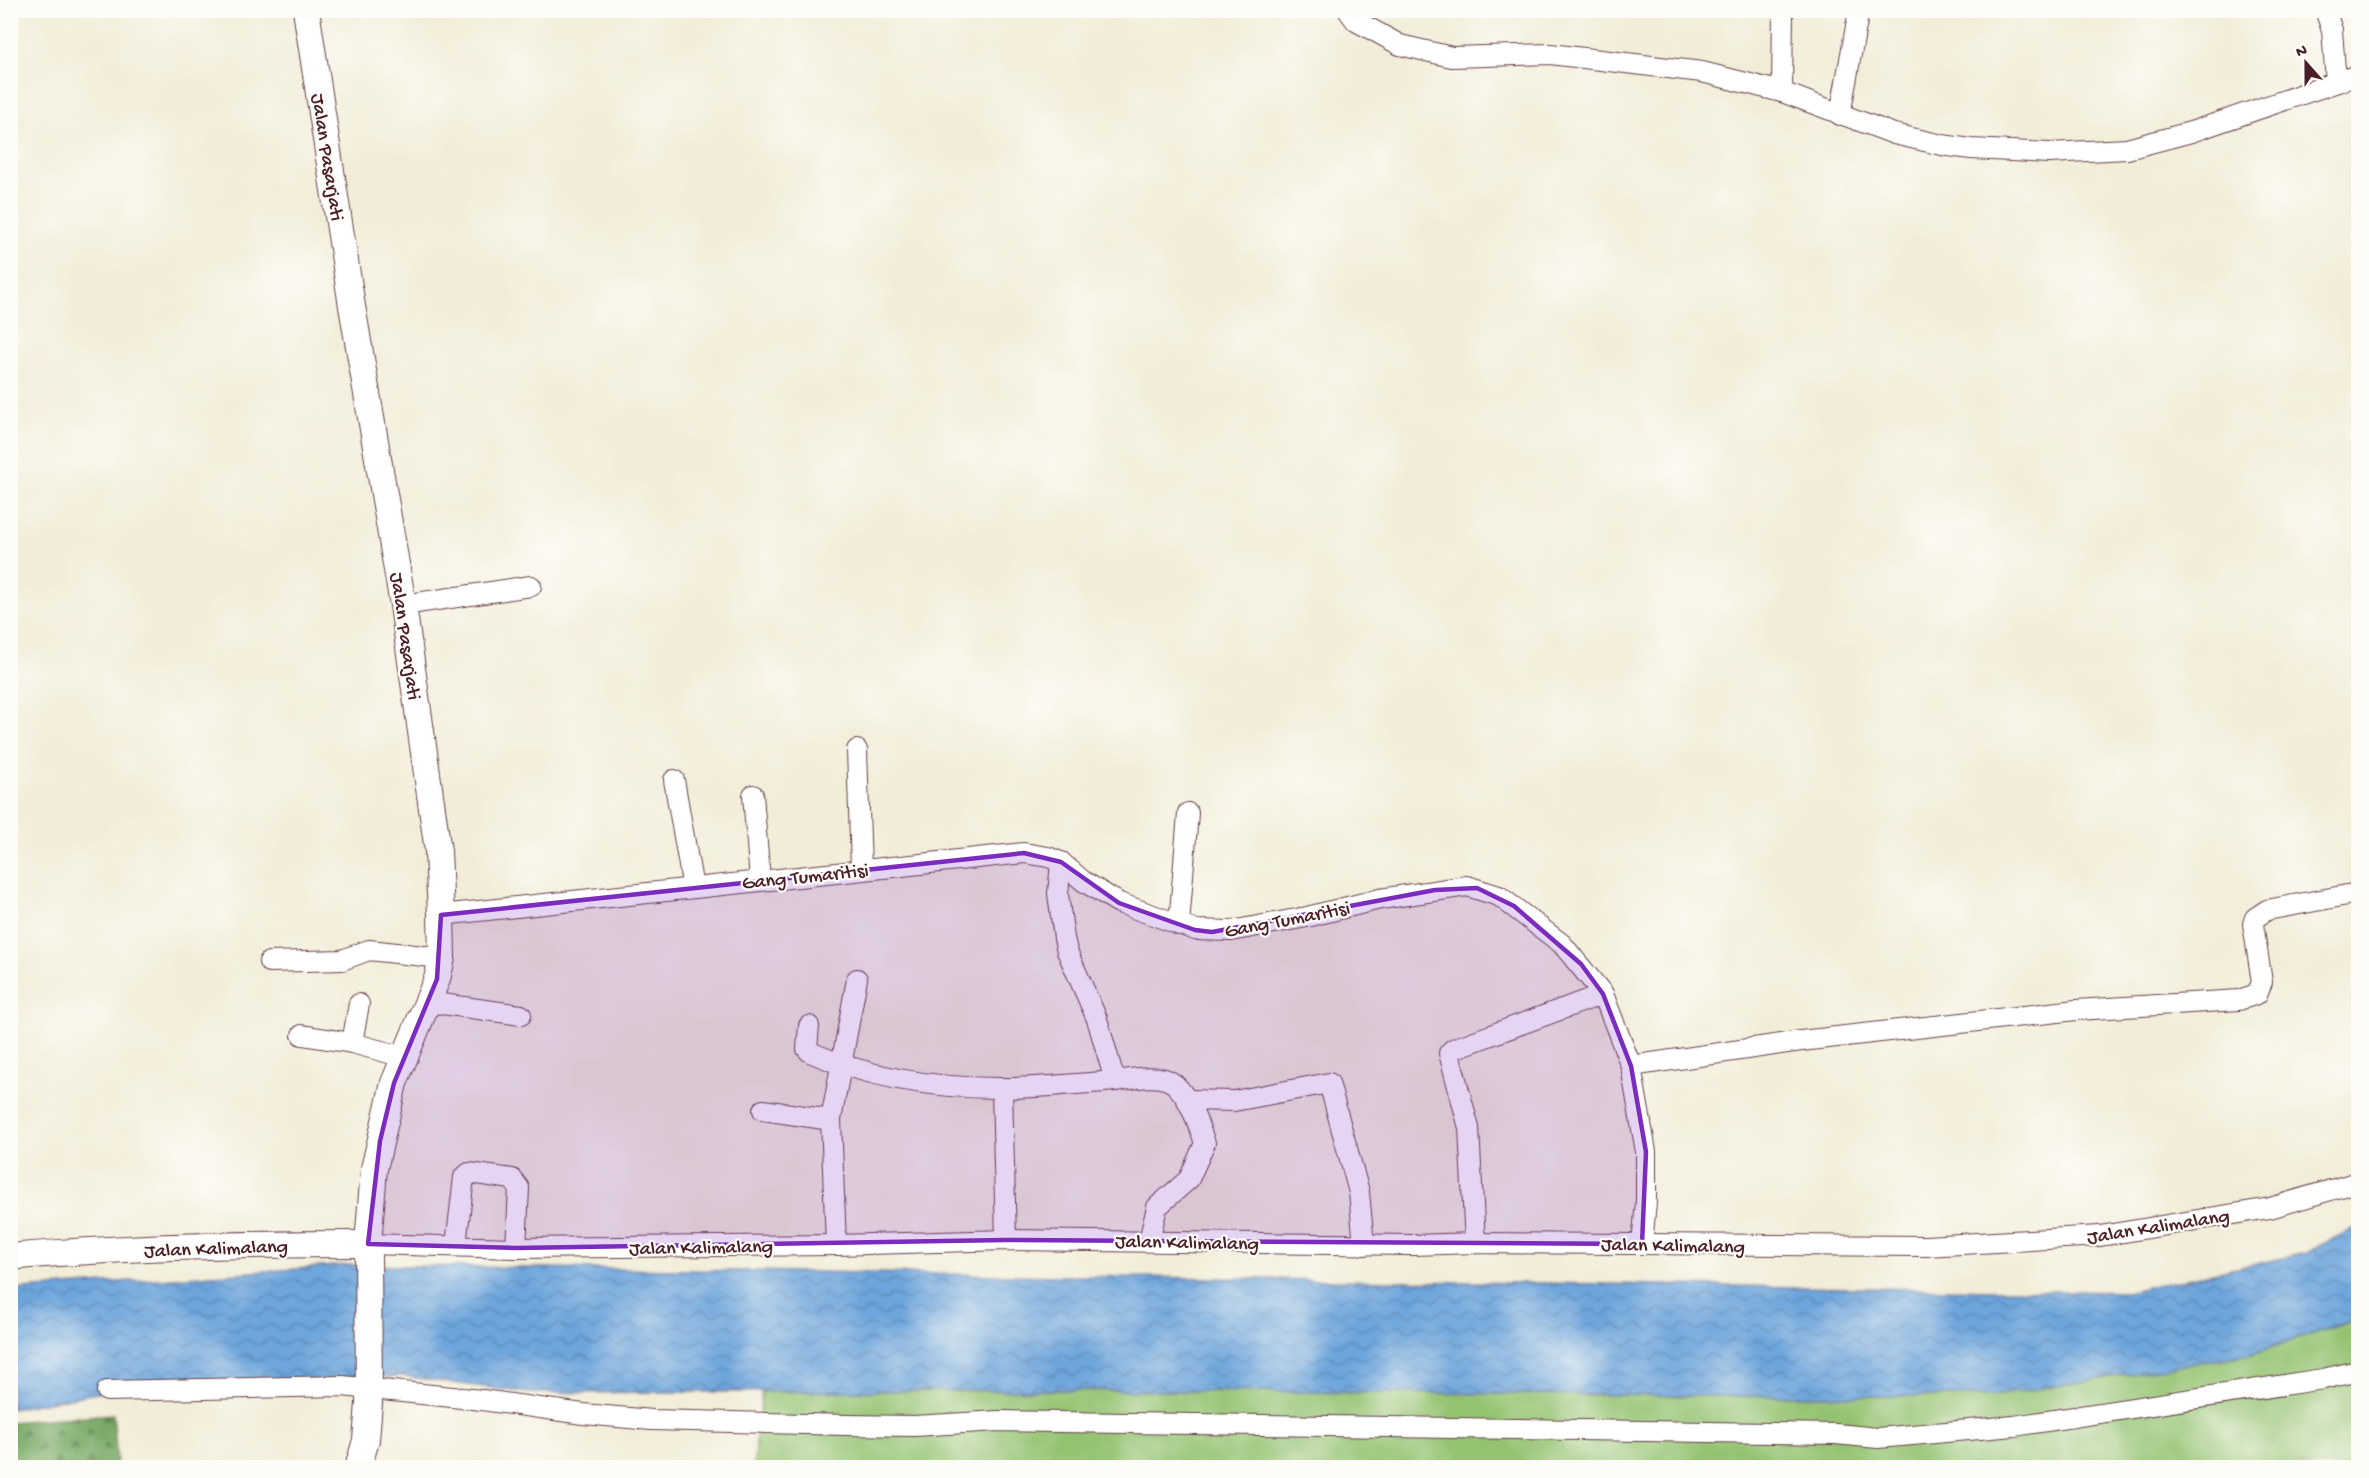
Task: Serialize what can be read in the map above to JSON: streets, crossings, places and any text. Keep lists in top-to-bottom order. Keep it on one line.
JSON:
{"streets":{"main road":["Jalan Pasarjati","Jalan Kalimalang"],"street":["Gang Tumaritisi"]},"crossings":[["Jalan Pasarjati","Gang Tumaritisi"],["Jalan Pasarjati","Jalan Kalimalang"],["Gang Tumaritisi","Jalan Kalimalang"]],"north":"top"}
